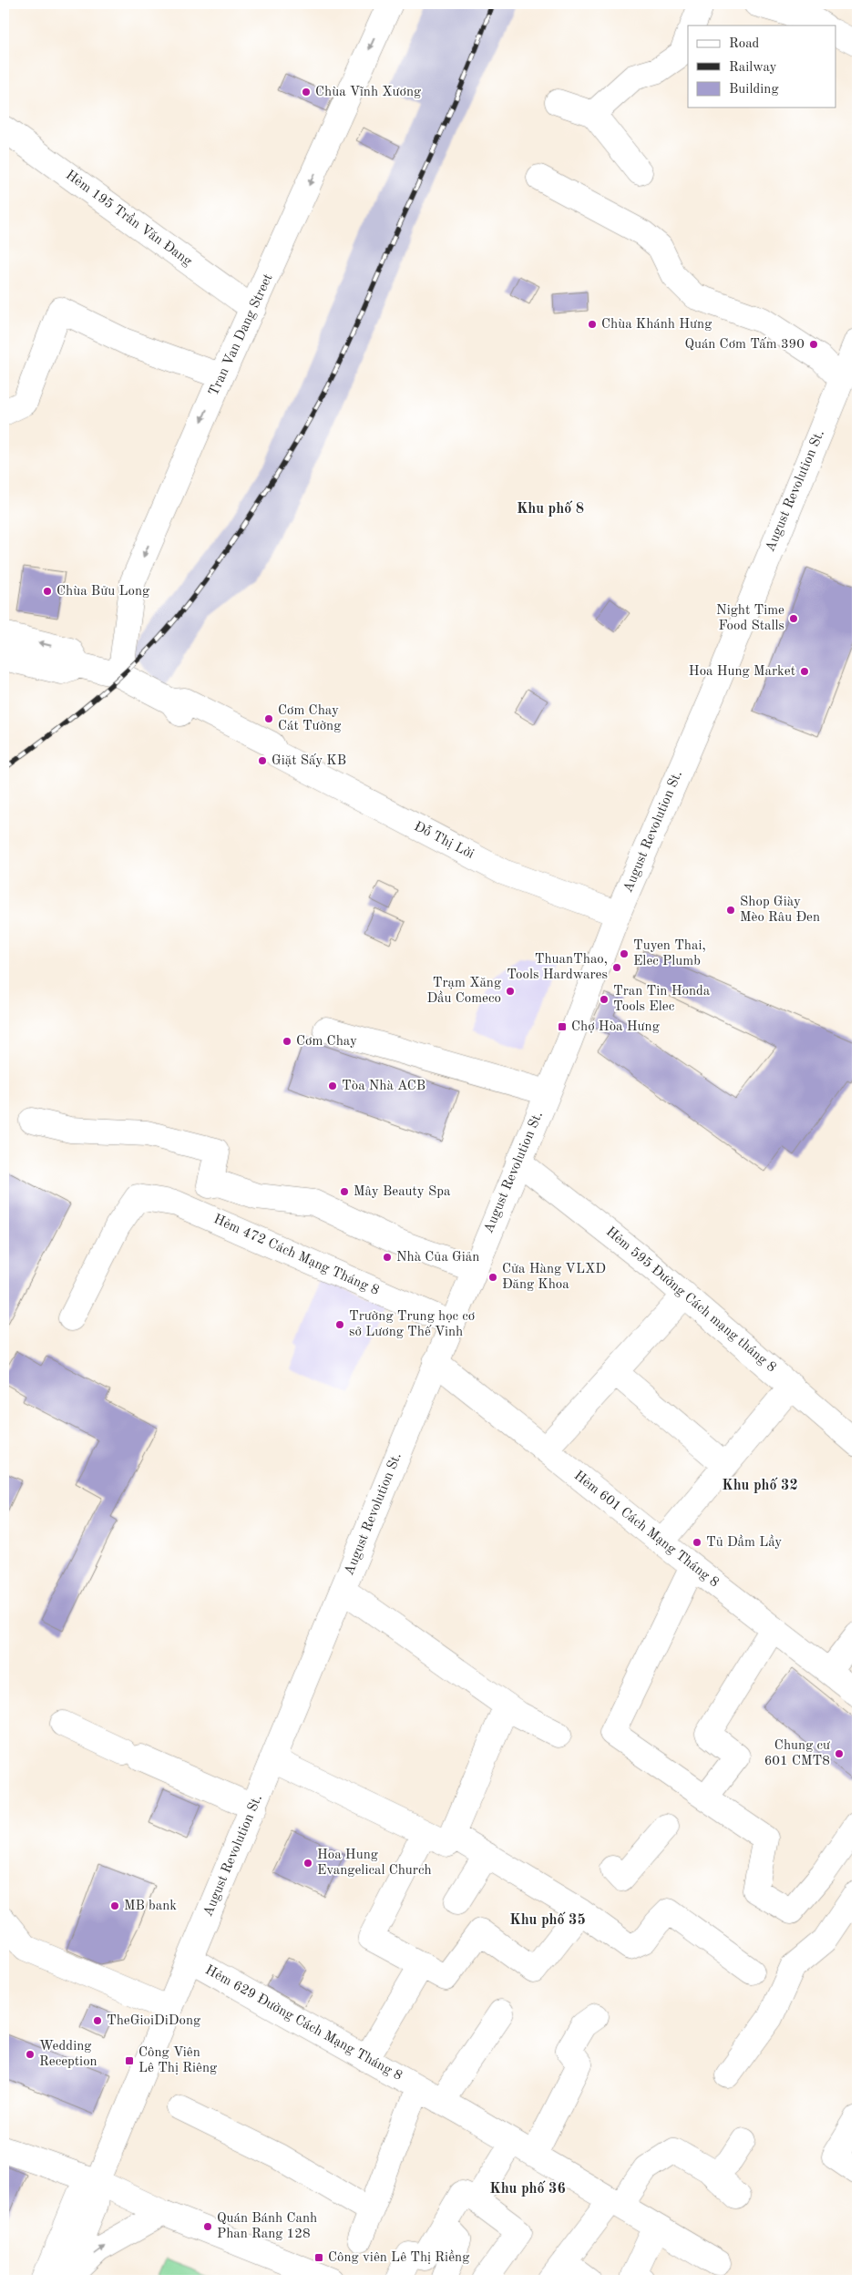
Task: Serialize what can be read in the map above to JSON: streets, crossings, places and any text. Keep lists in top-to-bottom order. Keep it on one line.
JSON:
{"streets":{"street":["Hẻm 195 Trần Văn Ðang","Tran Van Dang Street","August Revolution St.","Đỗ Thị Lời","Hẻm 472 Cách Mạng Tháng 8","Hẻm 595 Đường Cách mạng tháng 8","Hẻm 601 Cách Mạng Tháng 8","Hẻm 629 Đường Cách Mạng Tháng 8"]},"crossings":[["Hẻm 195 Trần Văn Ðang","Tran Van Dang Street"],["Tran Van Dang Street","Đỗ Thị Lời"],["August Revolution St.","Đỗ Thị Lời"],["August Revolution St.","Hẻm 472 Cách Mạng Tháng 8"],["August Revolution St.","Hẻm 595 Đường Cách mạng tháng 8"],["August Revolution St.","Hẻm 601 Cách Mạng Tháng 8"],["August Revolution St.","Hẻm 629 Đường Cách Mạng Tháng 8"]],"one_way":["Tran Van Dang Street"],"districts":["Khu phố 8","Khu phố 32","Khu phố 35","Khu phố 36"],"places":{"other":["Chùa Vĩnh Xương","Chùa Khánh Hưng","Quán Cơm Tấm 390","Chùa Bửu Long","Night Time Food Stalls","Hoa Hung Market","Cơm Chay Cát Tường","Giặt Sấy KB","Shop Giày Mèo Râu Đen","Tuyen Thai, Elec Plumb","ThuanThao, Tools Hardwares","Trạm Xăng Dầu Comeco","Tran Tin Honda Tools Elec","Cơm Chay","Tòa Nhà ACB","Mây Beauty Spa","Nhà Của Giản","Cửa Hàng VLXD Đăng Khoa","Trường Trung học cơ sở Lương Thế Vinh","Tủ Dầm Lầy","Chung cư 601 CMT8","Hoa Hung Evangelical Church","MB bank","TheGioiDiDong","Wedding Reception","Quán Bánh Canh Phan Rang 128"],"transit":["Chợ Hòa Hưng","Công Viên Lê Thị Riêng","Công viên Lê Thị Riềng"]},"legend":["Road","Railway","Building"]}
